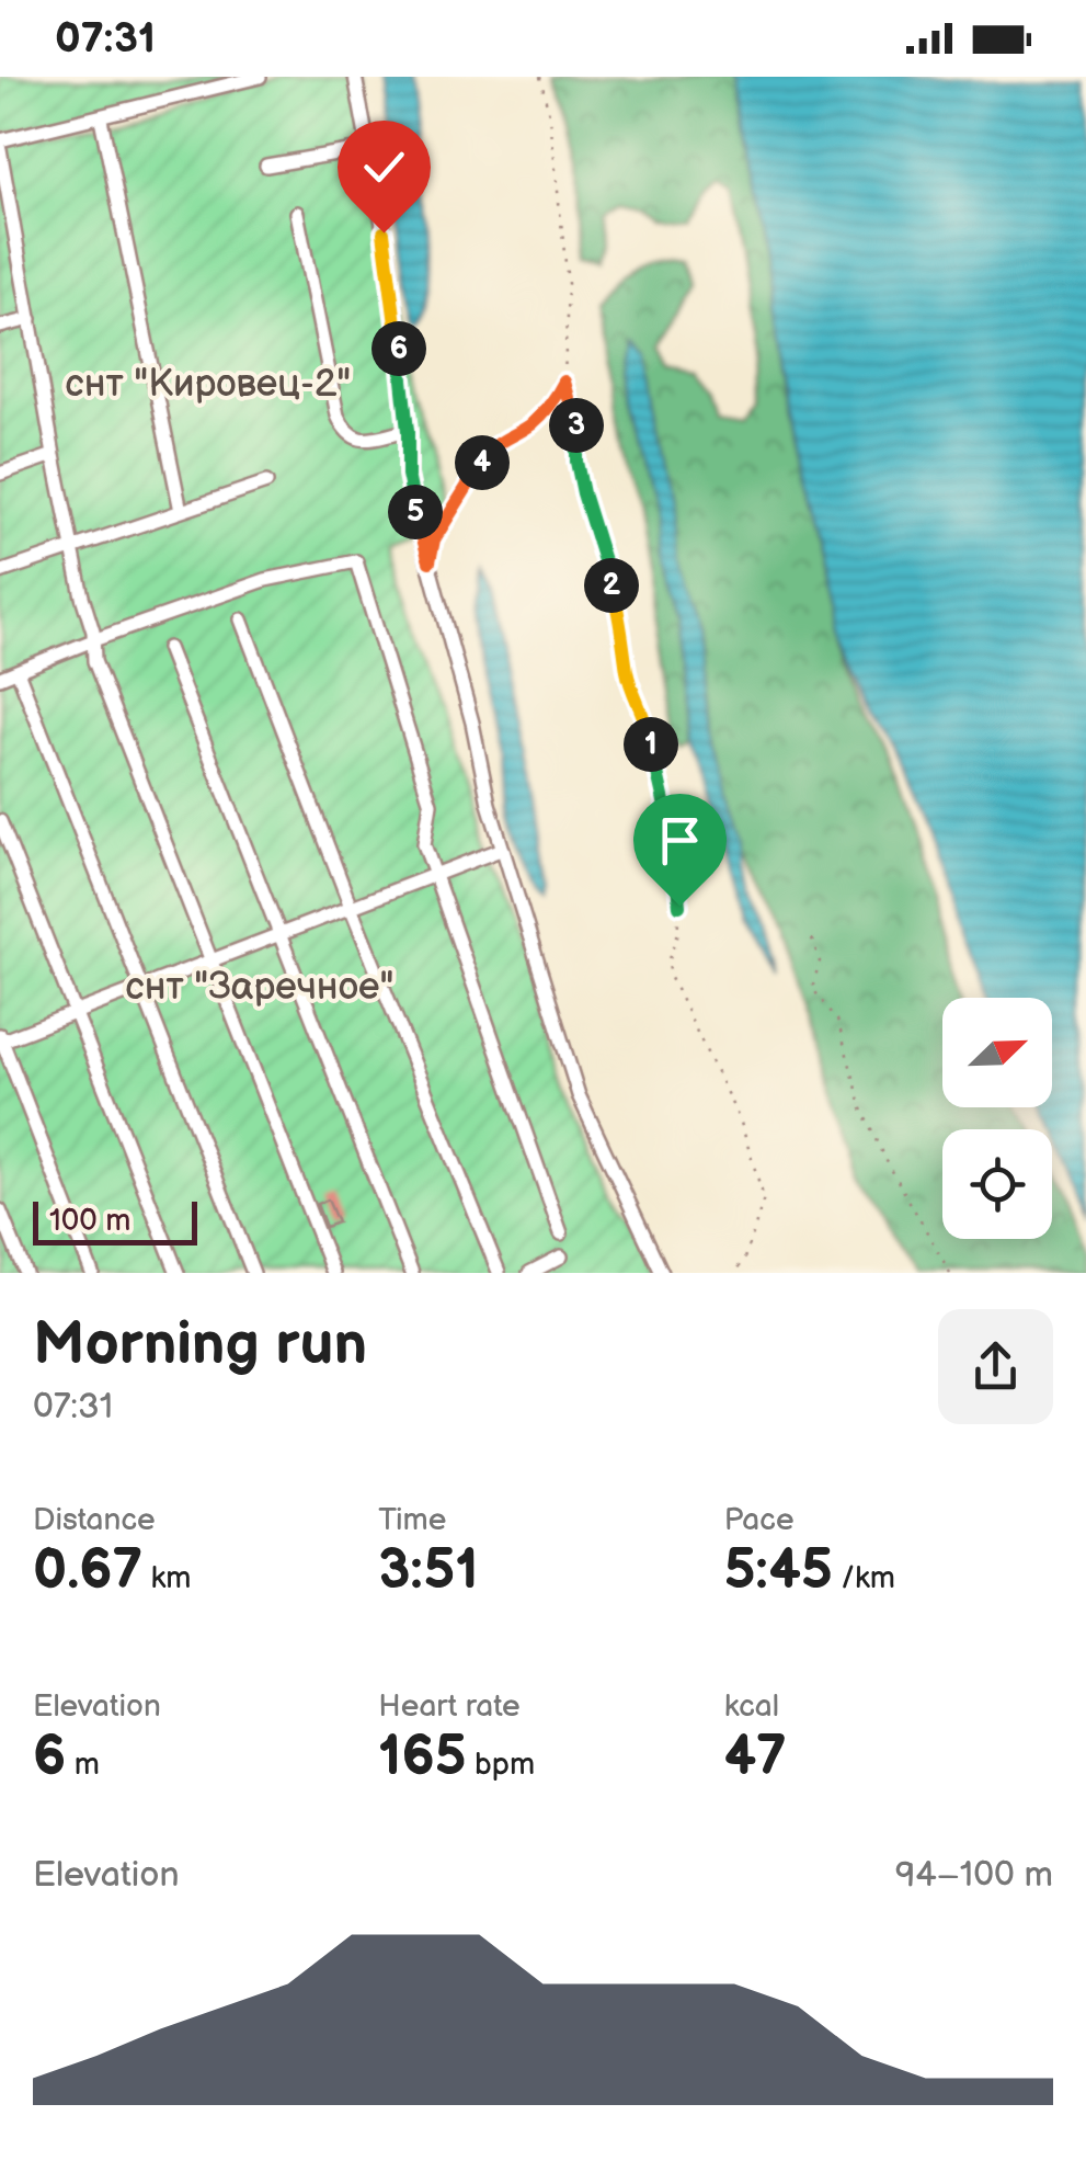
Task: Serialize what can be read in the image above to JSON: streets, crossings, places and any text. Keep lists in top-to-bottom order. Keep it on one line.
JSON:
{"parks":["снт \"Кировец-2\"","снт \"Заречное\""],"scale_bar":"100 m","north":"top right","page":{"status":"07:31","pins":["6","3","4","5","2","1"],"scale":"100 m","heading":["Morning run","07:31"],"stats":[["Distance","0.67 km"],["Time","3:51"],["Pace","5:45 /km"],["Elevation","6 m"],["Heart rate","165 bpm"],["kcal","47"]],"chart":["Elevation","94–100 m"]}}
